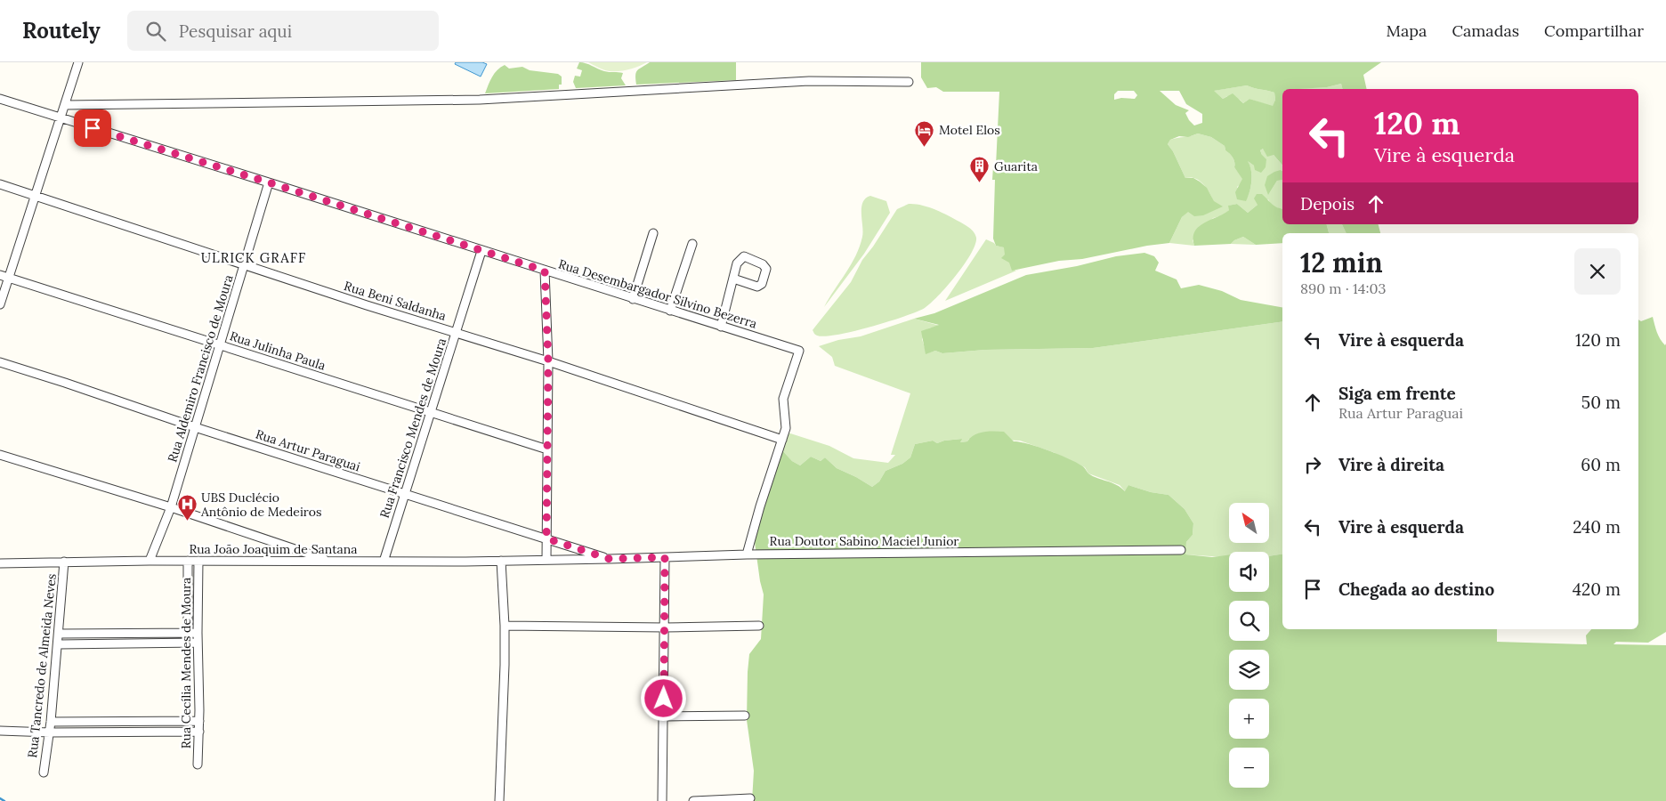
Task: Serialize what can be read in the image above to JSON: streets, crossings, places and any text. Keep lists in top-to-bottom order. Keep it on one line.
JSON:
{"streets":{"street":["Rua Desembargador Silvino Bezerra","Rua Beni Saldanha","Rua Julinha Paula","Rua Aldemiro Francisco de Moura","Rua Francisco Mendes de Moura","Rua Artur Paraguai","Rua Doutor Sabino Maciel Junior","Rua João Joaquim de Santana","Rua Cecília Mendes de Moura","Rua Tancredo de Almeida Neves"]},"crossings":[["Rua Desembargador Silvino Bezerra","Rua Beni Saldanha"],["Rua Desembargador Silvino Bezerra","Rua Aldemiro Francisco de Moura"],["Rua Desembargador Silvino Bezerra","Rua Francisco Mendes de Moura"],["Rua Beni Saldanha","Rua Aldemiro Francisco de Moura"],["Rua Beni Saldanha","Rua Francisco Mendes de Moura"],["Rua Julinha Paula","Rua Aldemiro Francisco de Moura"],["Rua Julinha Paula","Rua Francisco Mendes de Moura"],["Rua Aldemiro Francisco de Moura","Rua Artur Paraguai"],["Rua Aldemiro Francisco de Moura","Rua João Joaquim de Santana"],["Rua Francisco Mendes de Moura","Rua Artur Paraguai"],["Rua Francisco Mendes de Moura","Rua João Joaquim de Santana"],["Rua Artur Paraguai","Rua Doutor Sabino Maciel Junior"],["Rua Doutor Sabino Maciel Junior","Rua João Joaquim de Santana"],["Rua João Joaquim de Santana","Rua Cecília Mendes de Moura"],["Rua João Joaquim de Santana","Rua Tancredo de Almeida Neves"]],"districts":["ULRICK GRAFF"],"places":{"hotel":["Motel Elos"],"building":["Guarita"],"hospital":["UBS Duclécio Antônio de Medeiros"]},"north":"top left","page":{"header":"Routely","search":"Pesquisar aqui","nav":["Mapa","Camadas","Compartilhar"],"turn":["120 m","Vire à esquerda"],"then":"Depois","heading":["12 min","890 m · 14:03"],"list":[{"name":"Vire à esquerda","value":"120 m"},{"name":"Siga em frente","note":"Rua Artur Paraguai","value":"50 m"},{"name":"Vire à direita","value":"60 m"},{"name":"Vire à esquerda","value":"240 m"},{"name":"Chegada ao destino","value":"420 m"}],"map_buttons":["+","−"]}}
